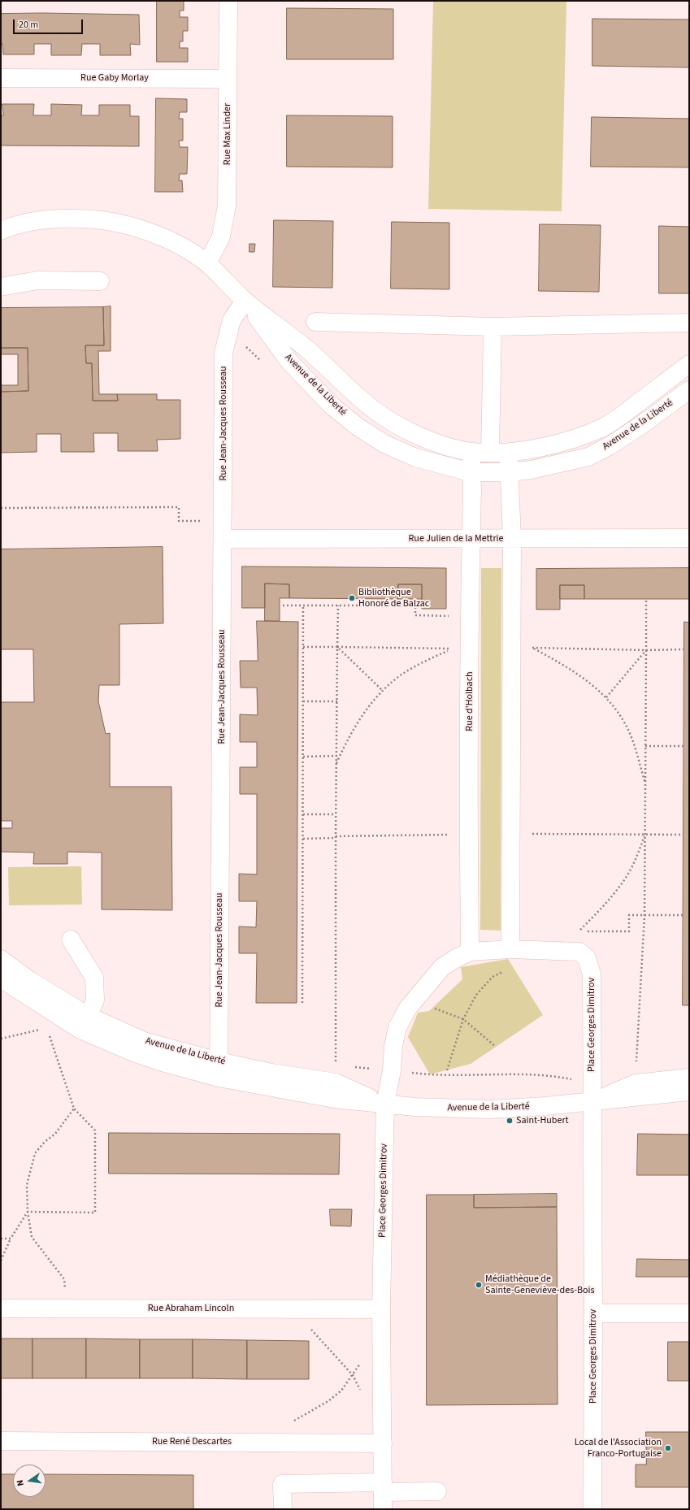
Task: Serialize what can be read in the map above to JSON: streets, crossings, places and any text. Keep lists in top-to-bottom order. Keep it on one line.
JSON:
{"streets":{"street":["Rue Gaby Morlay","Rue Max Linder","Avenue de la Liberté","Rue Jean-Jacques Rousseau","Rue Julien de la Mettrie","Rue d'Holbach","Place Georges Dimitrov","Rue Abraham Lincoln","Rue René Descartes"]},"crossings":[["Rue Gaby Morlay","Rue Max Linder"],["Rue Max Linder","Avenue de la Liberté"],["Avenue de la Liberté","Rue Jean-Jacques Rousseau"],["Avenue de la Liberté","Rue d'Holbach"],["Avenue de la Liberté","Place Georges Dimitrov"],["Rue Jean-Jacques Rousseau","Rue Julien de la Mettrie"],["Rue Julien de la Mettrie","Rue d'Holbach"],["Rue d'Holbach","Place Georges Dimitrov"],["Place Georges Dimitrov","Rue Abraham Lincoln"],["Place Georges Dimitrov","Rue René Descartes"]],"places":["Bibliothèque Honoré de Balzac","Saint-Hubert","Médiathèque de Sainte-Geneviève-des-Bois","Local de l'Association Franco-Portugaise"],"scale_bar":"20 m","north":"left"}
